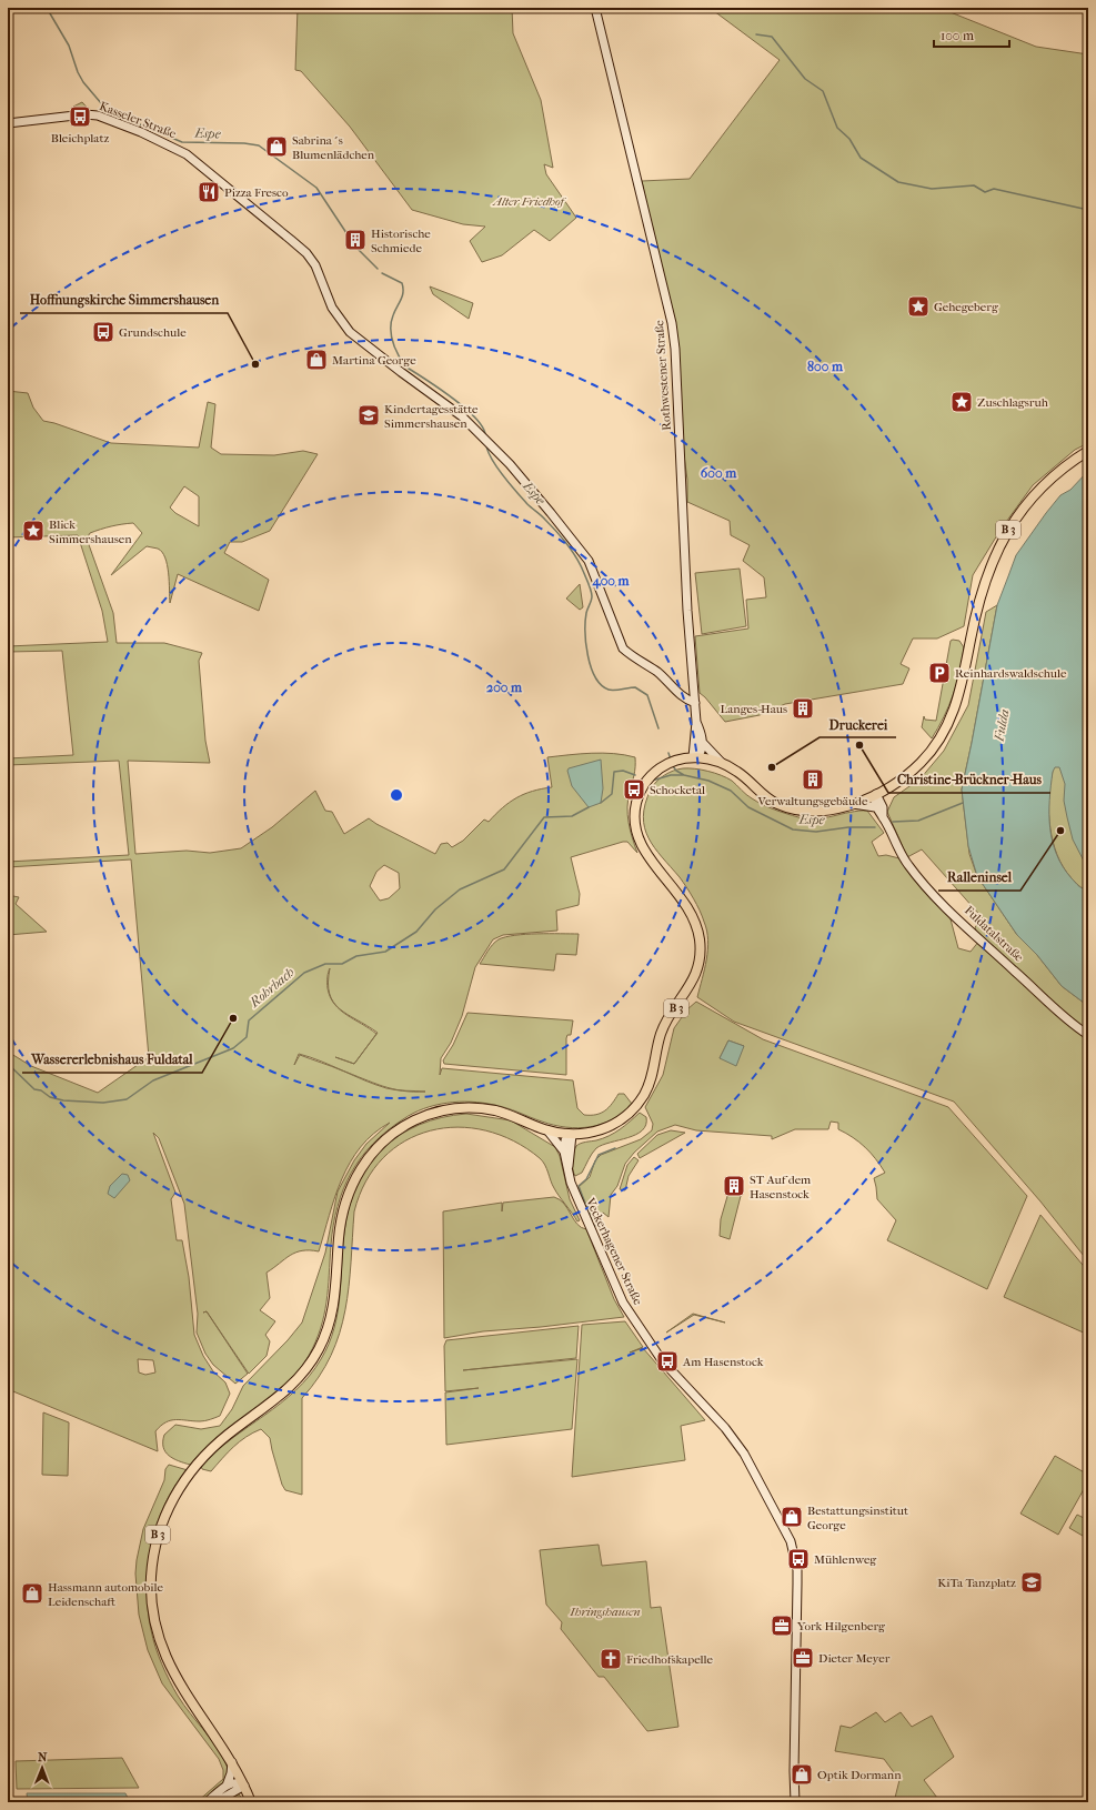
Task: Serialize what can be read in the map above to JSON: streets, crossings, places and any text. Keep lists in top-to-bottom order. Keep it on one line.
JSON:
{"streets":{"main road":["B 3"],"street":["Kasseler Straße","Rothwestener Straße","Fuldatalstraße","Veckerhagener Straße"]},"crossings":[["Kasseler Straße","Rothwestener Straße"],["Rothwestener Straße","B 3"],["B 3","Fuldatalstraße"],["B 3","Veckerhagener Straße"]],"water":["Espe","Fulda","Rohrbach"],"parks":["Alter Friedhof","Ihringshausen"],"places":{"bus stop":["Bleichplatz","Grundschule","Schocketal","Am Hasenstock","Mühlenweg"],"shop":["Sabrina´s Blumenlädchen","Martina George","Bestattungsinstitut George","Hassmann automobile Leidenschaft","Optik Dormann"],"restaurant":["Pizza Fresco"],"building":["Historische Schmiede","Langes-Haus","Verwaltungsgebäude","ST Auf dem Hasenstock"],"place":["Gehegeberg","Zuschlagsruh","Blick Simmershausen"],"other":["Hoffnungskirche Simmershausen","Christine-Brückner-Haus","Druckerei","Ralleninsel","Wassererlebnishaus Fuldatal"],"school or university":["Kindertagesstätte Simmershausen","KiTa Tanzplatz"],"parking":["Reinhardswaldschule"],"office":["York Hilgenberg","Dieter Meyer"],"church":["Friedhofskapelle"]},"scale_bar":"100 m","north":"top","rings":["800 m","600 m","400 m","200 m"]}
